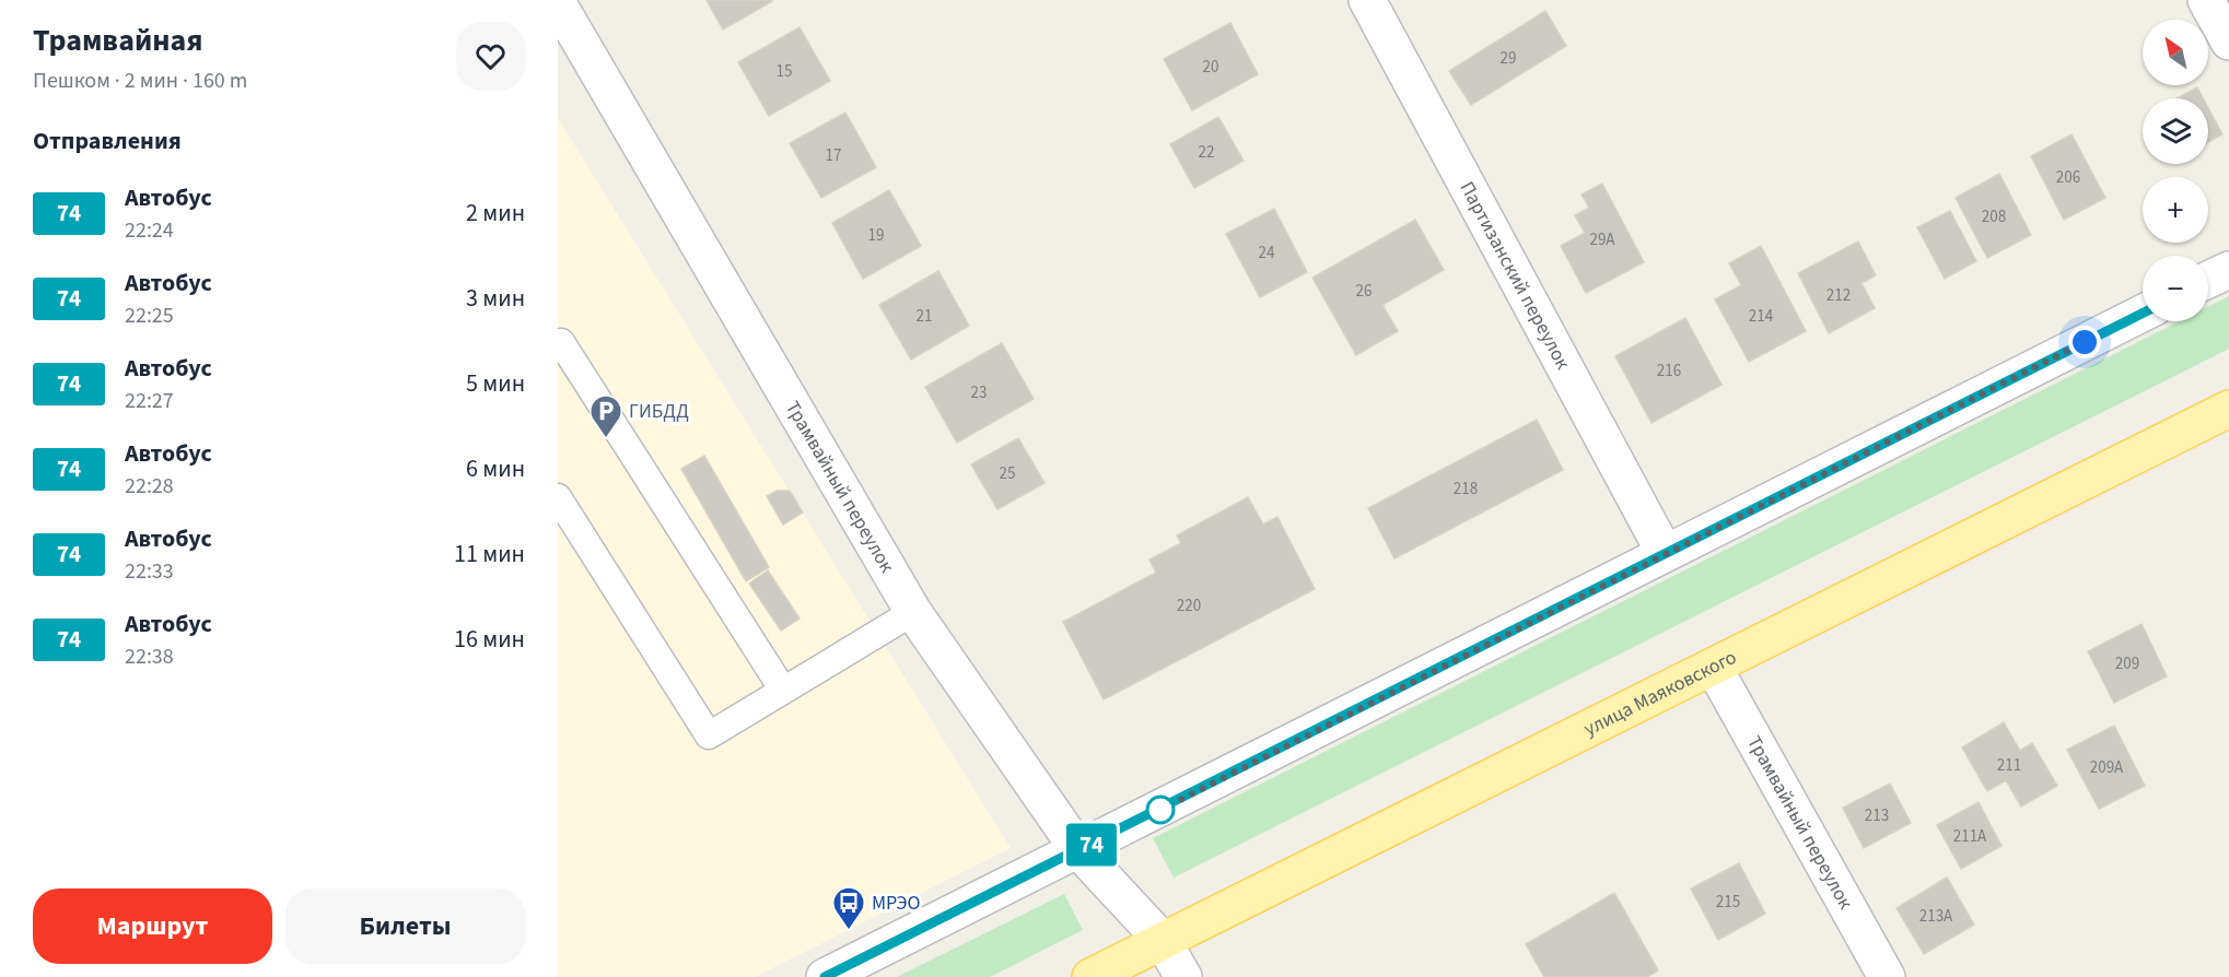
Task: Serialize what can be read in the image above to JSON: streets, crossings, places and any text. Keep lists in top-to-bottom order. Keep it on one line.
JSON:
{"streets":{"main road":["улица Маяковского"],"street":["Партизанский переулок","Трамвайный переулок"]},"crossings":[["Трамвайный переулок","улица Маяковского"]],"places":{"parking":["ГИБДД"],"bus stop":["МРЭО"]},"lines":["bus line 74"],"house_numbers":["29","20","15","22","17","206","208","19","29А","24","26","212","21","214","216","23","25","218","220","209","211","209А","213","211А","215","213А"],"north":"top left","page":{"heading":[["Трамвайная","Пешком · 2 мин · 160 m"],"Отправления"],"on_map":"74","map_buttons":["+","−"],"list":[{"mark":"74","name":"Автобус","note":"22:24","value":"2 мин"},{"mark":"74","name":"Автобус","note":"22:25","value":"3 мин"},{"mark":"74","name":"Автобус","note":"22:27","value":"5 мин"},{"mark":"74","name":"Автобус","note":"22:28","value":"6 мин"},{"mark":"74","name":"Автобус","note":"22:33","value":"11 мин"},{"mark":"74","name":"Автобус","note":"22:38","value":"16 мин"}],"buttons":["Маршрут","Билеты"]}}
